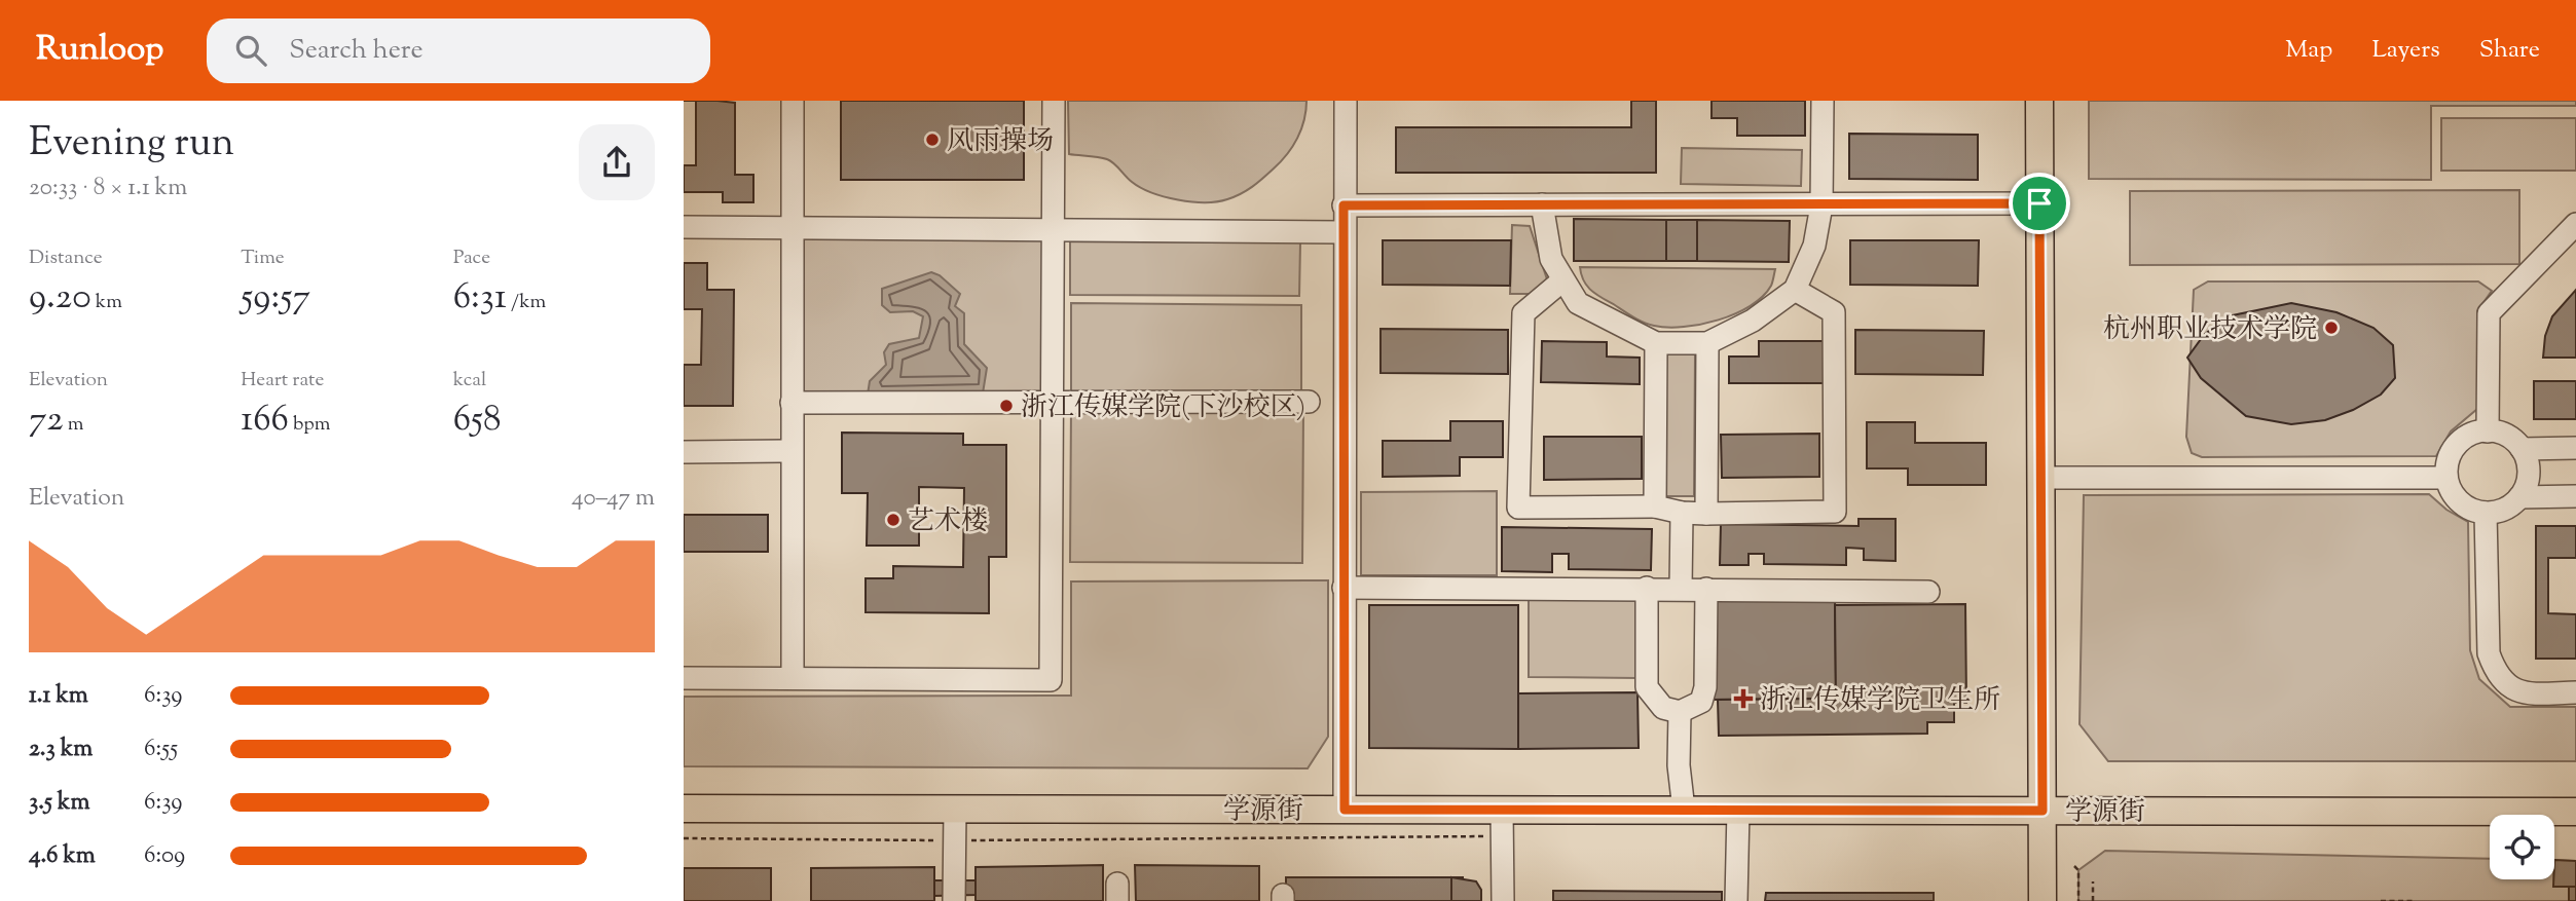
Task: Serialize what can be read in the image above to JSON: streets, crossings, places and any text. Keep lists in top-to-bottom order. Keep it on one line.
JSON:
{"streets":{"main road":["学源街"]},"places":{"other":["风雨操场","杭州职业技术学院","浙江传媒学院(下沙校区)","艺术楼"],"health":["浙江传媒学院卫生所"]},"page":{"header":"Runloop","search":"Search here","nav":["Map","Layers","Share"],"heading":["Evening run","20:33 · 8 × 1.1 km"],"stats":[["Distance","9.20 km"],["Time","59:57"],["Pace","6:31 /km"],["Elevation","72 m"],["Heart rate","166 bpm"],["kcal","658"]],"chart":["Elevation","40–47 m"],"list":[{"name":"1.1 km","note":"6:39"},{"name":"2.3 km","note":"6:55"},{"name":"3.5 km","note":"6:39"},{"name":"4.6 km","note":"6:09"}]}}
